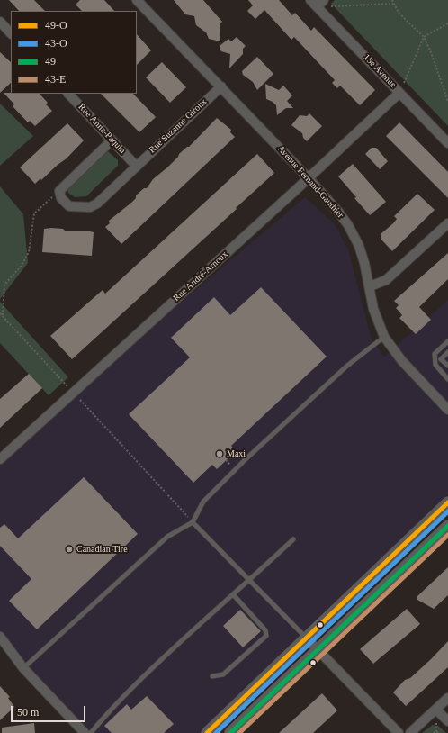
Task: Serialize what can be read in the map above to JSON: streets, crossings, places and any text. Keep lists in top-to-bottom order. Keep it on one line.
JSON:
{"streets":{"street":["15e Avenue","Rue Suzanne Giroux","Rue Anna-Paquin","Avenue Fernand-Gauthier","Rue André-Arnoux"]},"crossings":[["15e Avenue","Rue André-Arnoux"],["Rue Suzanne Giroux","Rue Anna-Paquin"],["Rue Suzanne Giroux","Avenue Fernand-Gauthier"],["Avenue Fernand-Gauthier","Rue André-Arnoux"]],"places":["Maxi","Canadian Tire"],"lines":["transit line 49-O","transit line 43-O","transit line 49","transit line 43-E"],"legend":["49-O","43-O","49","43-E"],"scale_bar":"50 m"}
